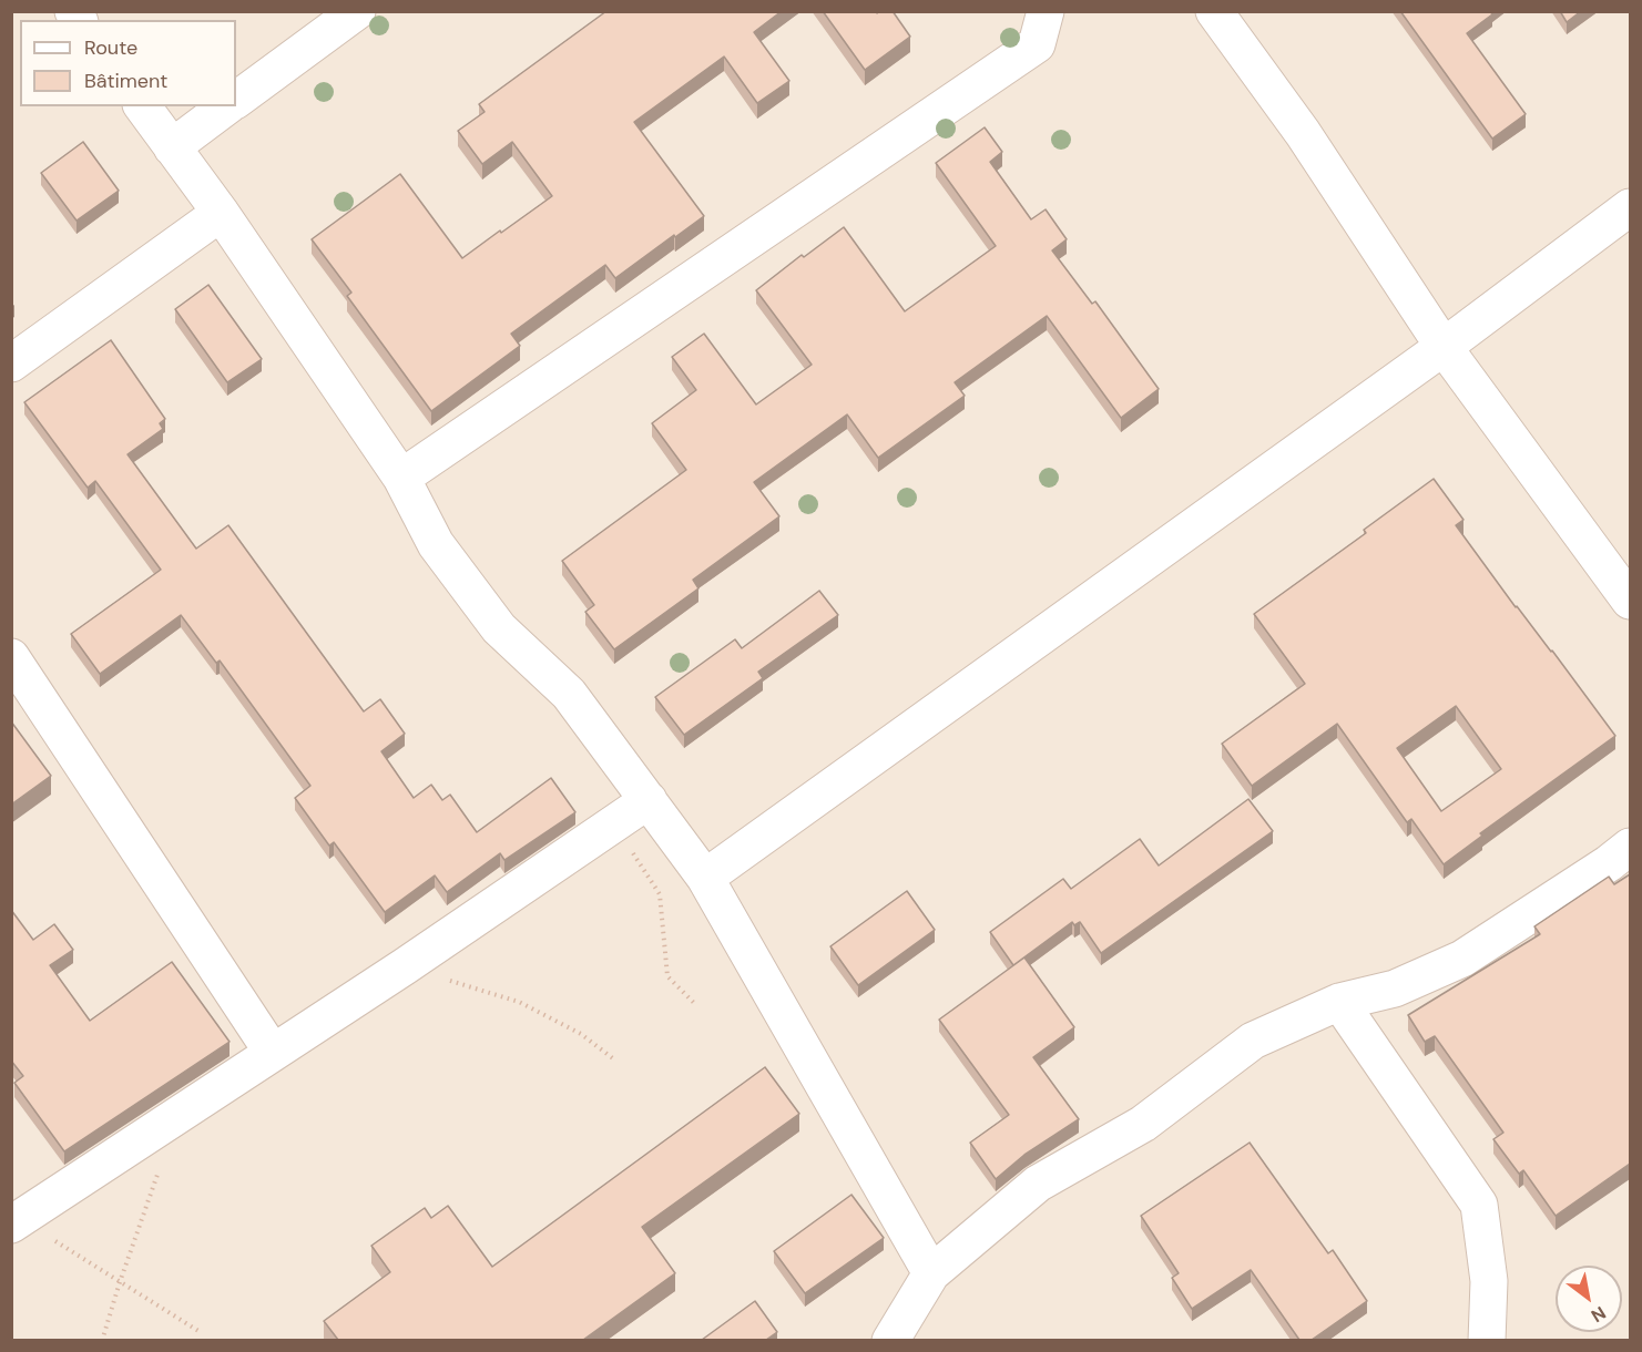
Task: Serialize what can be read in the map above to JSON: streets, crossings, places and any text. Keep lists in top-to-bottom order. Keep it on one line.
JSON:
{"legend":["Route","Bâtiment"],"north":"bottom right"}
